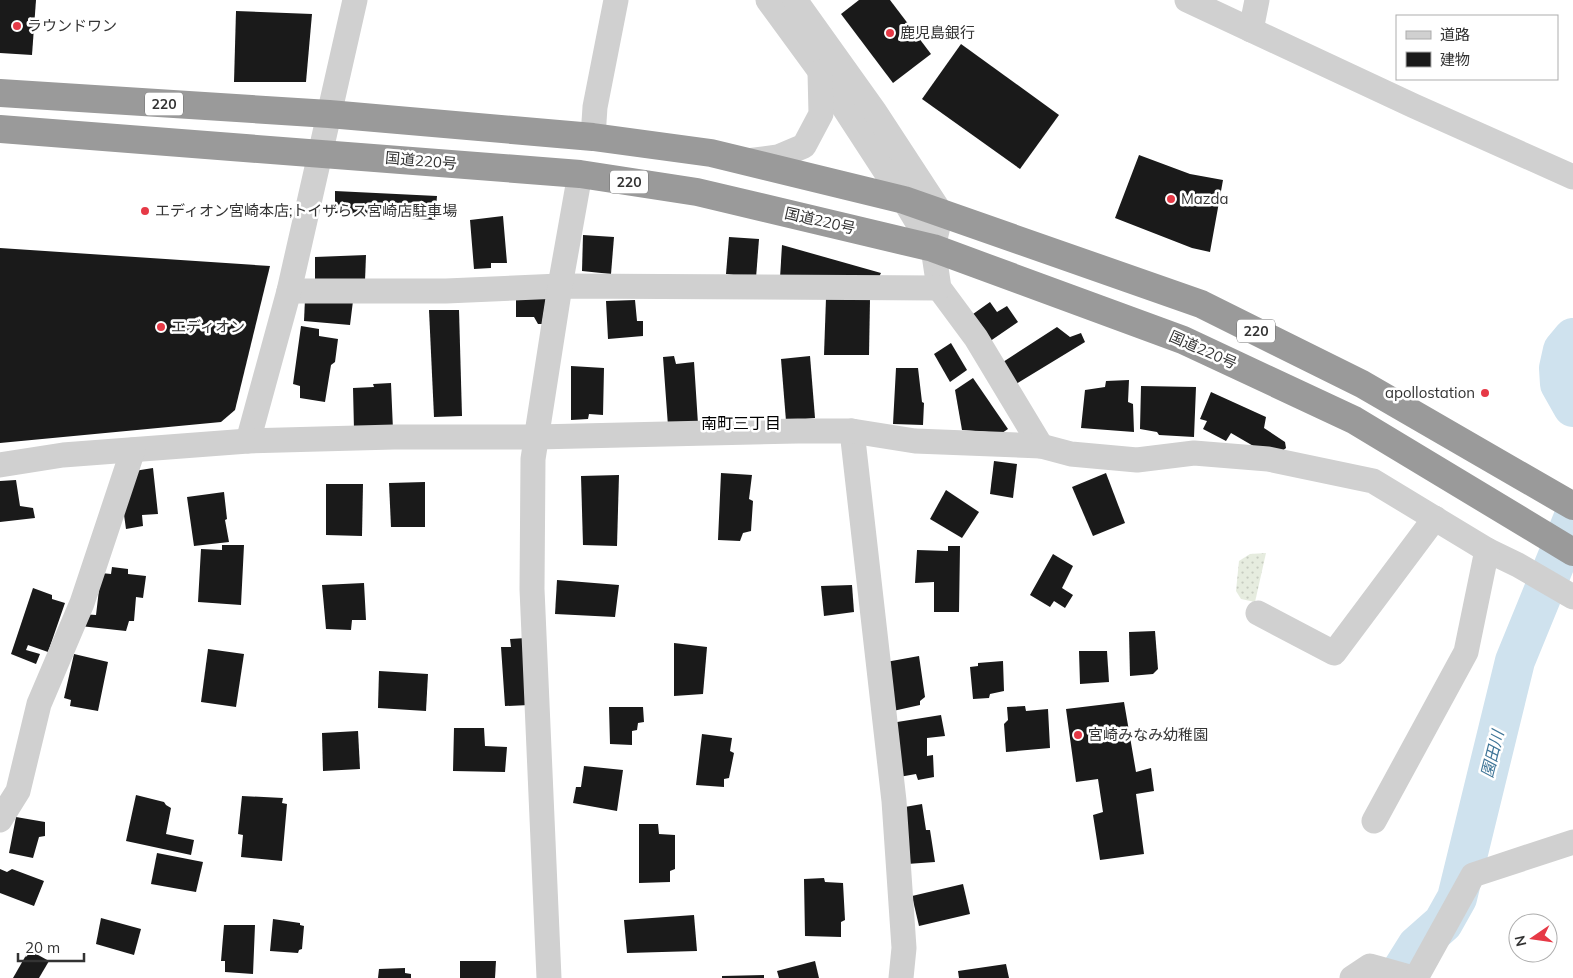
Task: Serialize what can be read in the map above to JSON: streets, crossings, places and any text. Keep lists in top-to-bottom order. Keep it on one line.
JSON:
{"streets":{"highway":["220","国道220号"]},"districts":["南町三丁目"],"water":["園田川"],"places":["ラウンドワン","鹿児島銀行","Mazda","エディオン宮崎本店;トイザらス宮崎店駐車場","エディオン","apollostation","宮崎みなみ幼稚園"],"legend":["道路","建物"],"scale_bar":"20 m","north":"left"}
